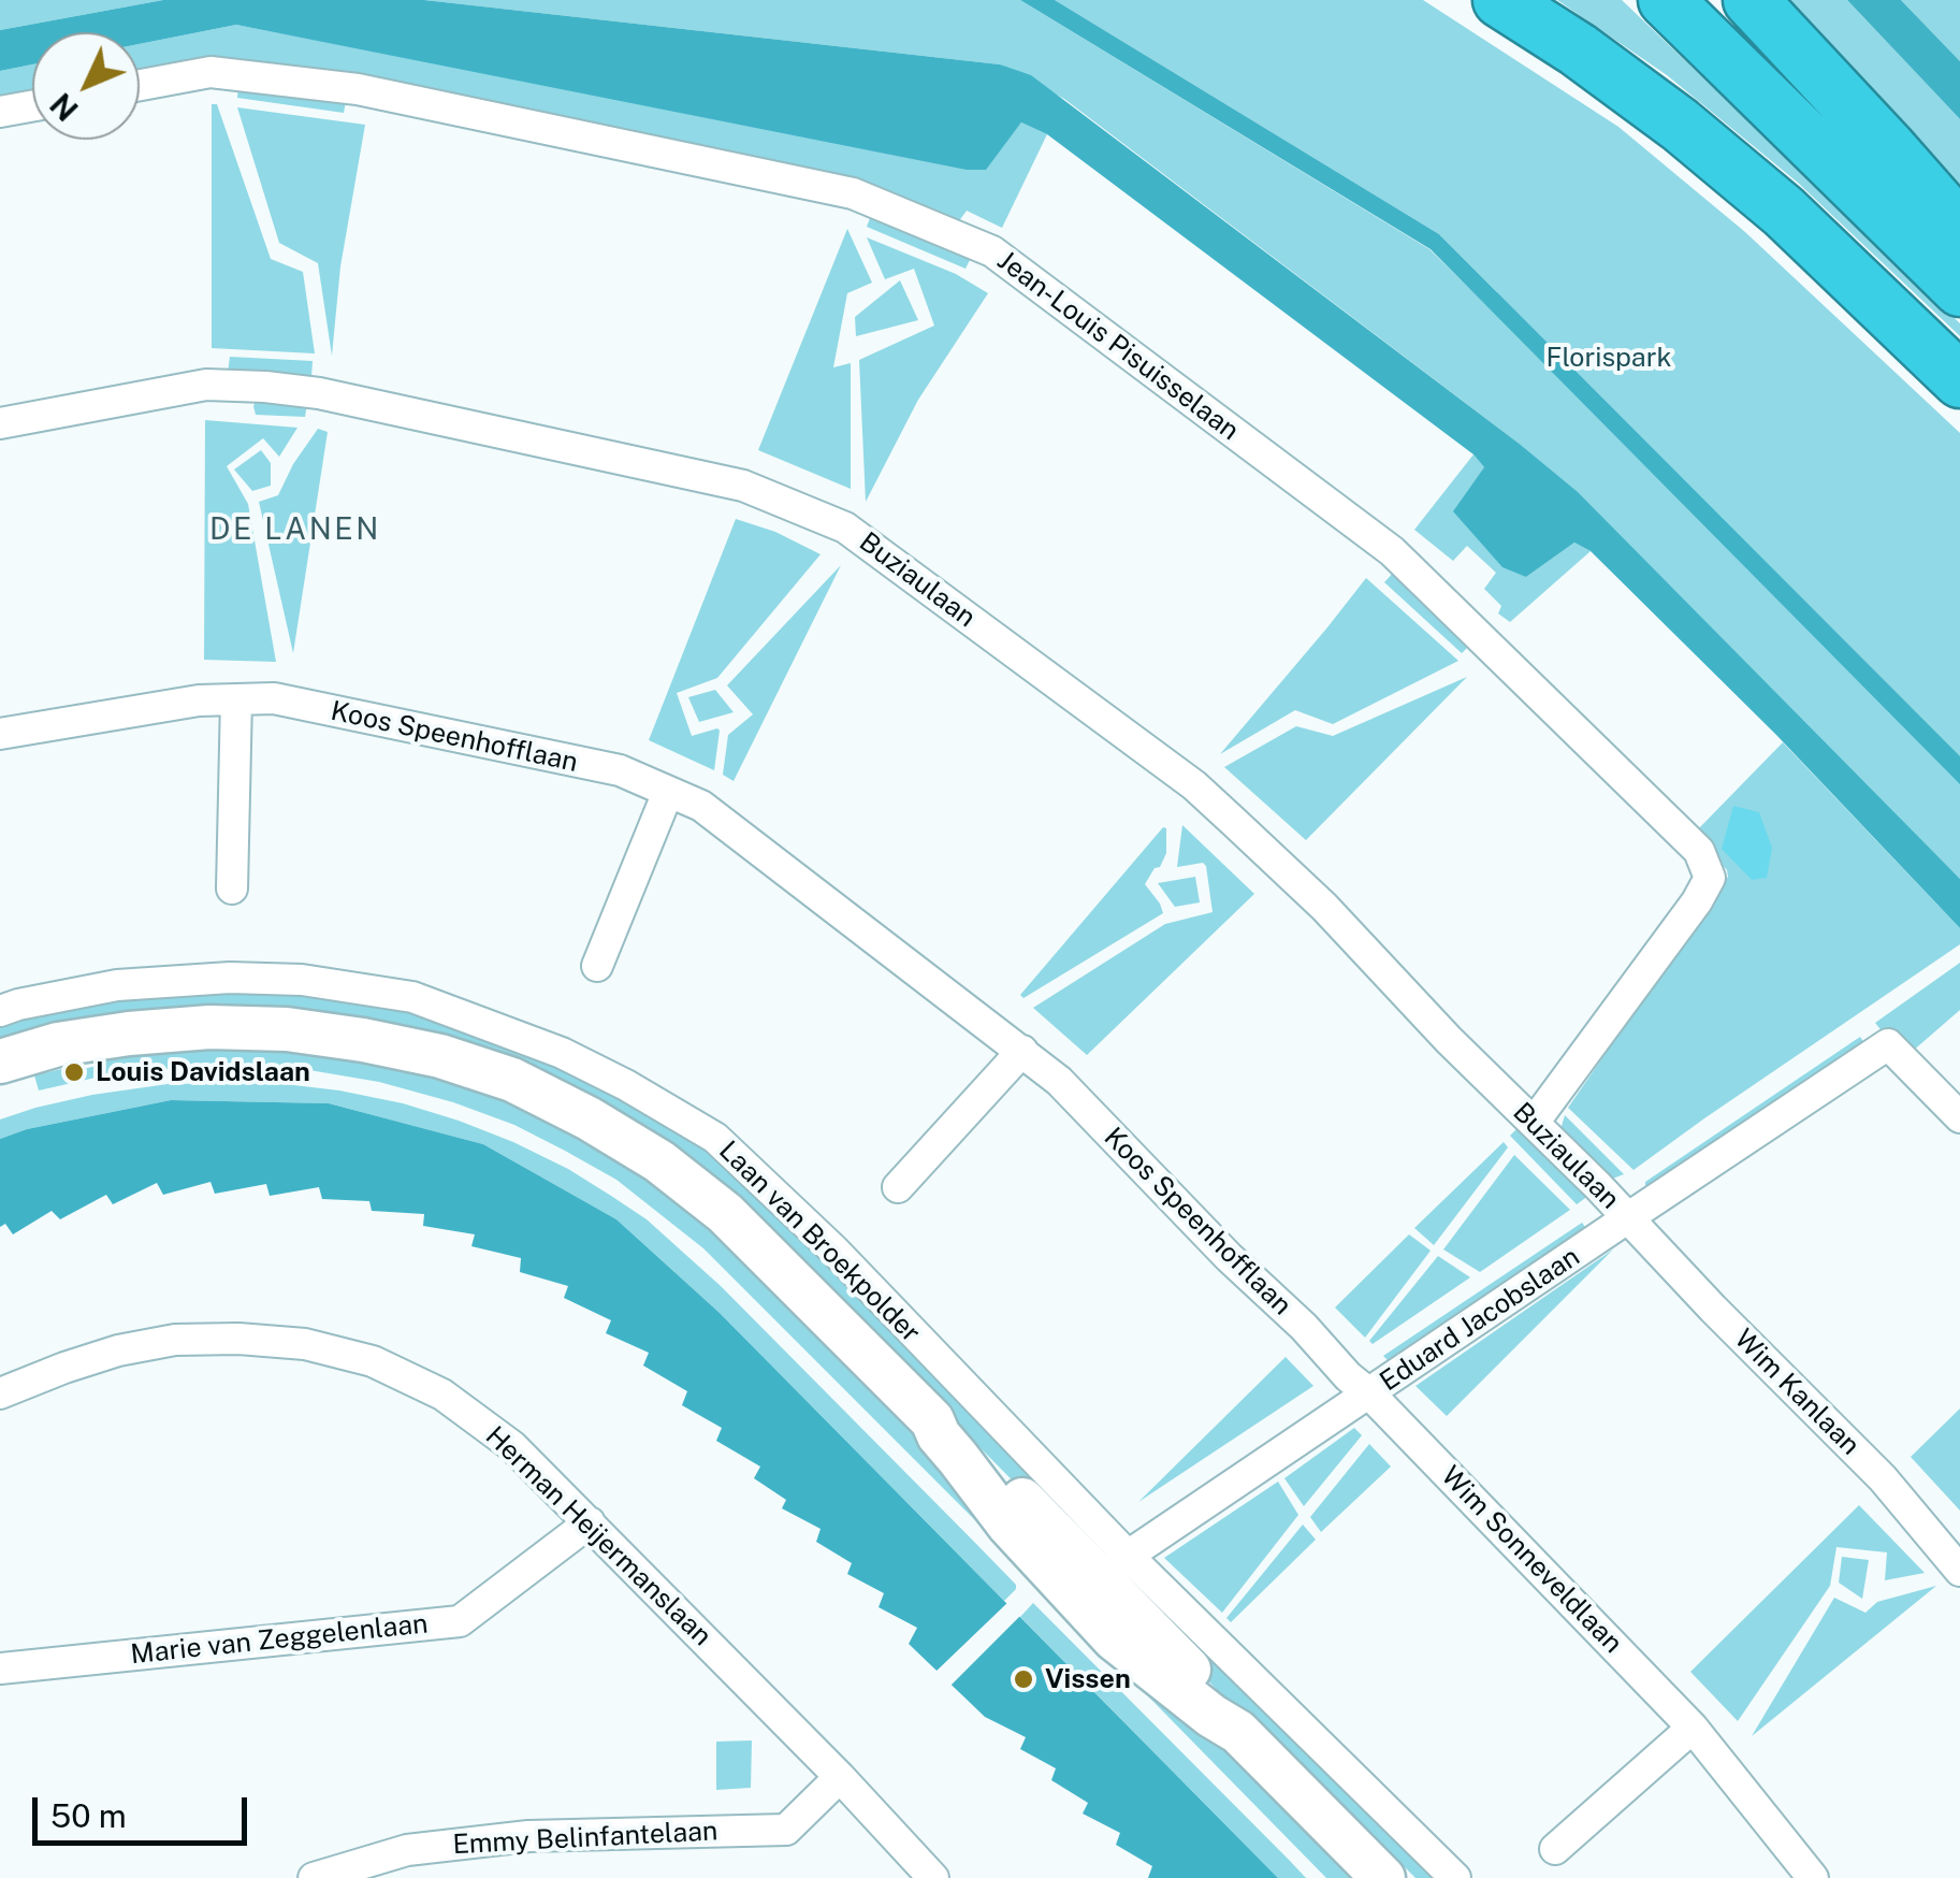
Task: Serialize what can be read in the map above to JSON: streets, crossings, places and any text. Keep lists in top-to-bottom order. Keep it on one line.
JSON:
{"streets":{"main road":["Laan van Broekpolder"],"street":["Jean-Louis Pisuisselaan","Buziaulaan","Koos Speenhofflaan","Eduard Jacobslaan","Wim Kanlaan","Herman Heijermanslaan","Wim Sonneveldlaan","Marie van Zeggelenlaan","Emmy Belinfantelaan"]},"crossings":[["Jean-Louis Pisuisselaan","Buziaulaan"],["Buziaulaan","Eduard Jacobslaan"],["Buziaulaan","Wim Kanlaan"],["Koos Speenhofflaan","Eduard Jacobslaan"],["Koos Speenhofflaan","Wim Sonneveldlaan"],["Laan van Broekpolder","Eduard Jacobslaan"],["Eduard Jacobslaan","Wim Kanlaan"],["Eduard Jacobslaan","Wim Sonneveldlaan"],["Herman Heijermanslaan","Marie van Zeggelenlaan"],["Herman Heijermanslaan","Emmy Belinfantelaan"]],"districts":["DE LANEN"],"parks":["Florispark"],"places":["Louis Davidslaan","Vissen"],"scale_bar":"50 m","north":"bottom left"}
